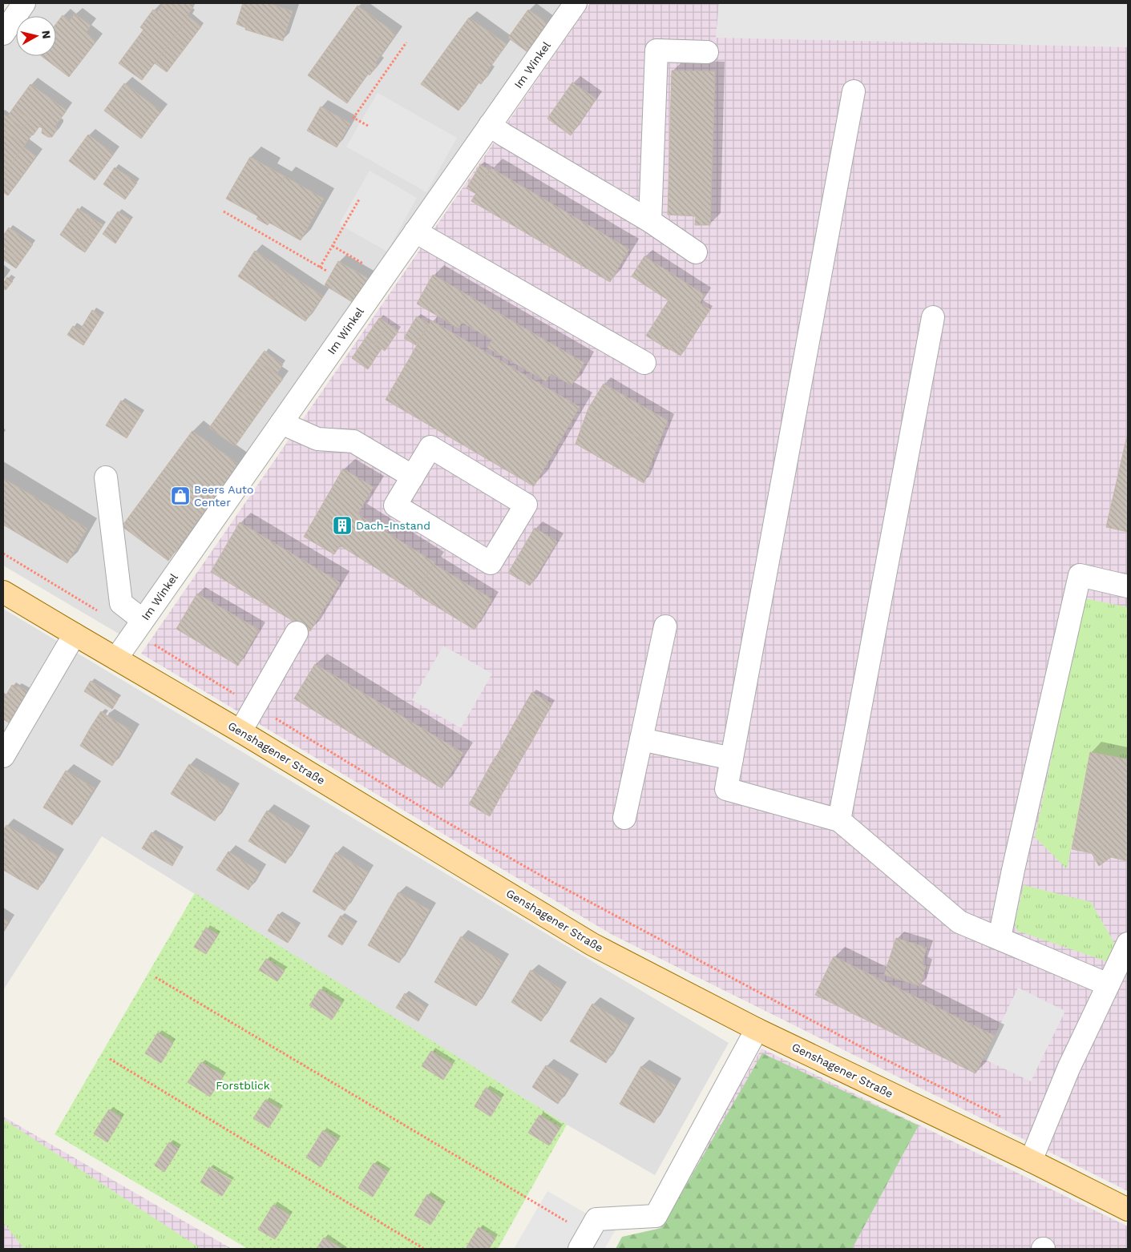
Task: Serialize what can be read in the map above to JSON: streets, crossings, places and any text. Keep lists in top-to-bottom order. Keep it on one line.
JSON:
{"streets":{"main road":["Genshagener Straße"],"street":["Im Winkel"]},"crossings":[["Im Winkel","Genshagener Straße"]],"parks":["Forstblick"],"places":{"shop":["Beers Auto Center"],"building":["Dach-Instand"]},"north":"right"}
